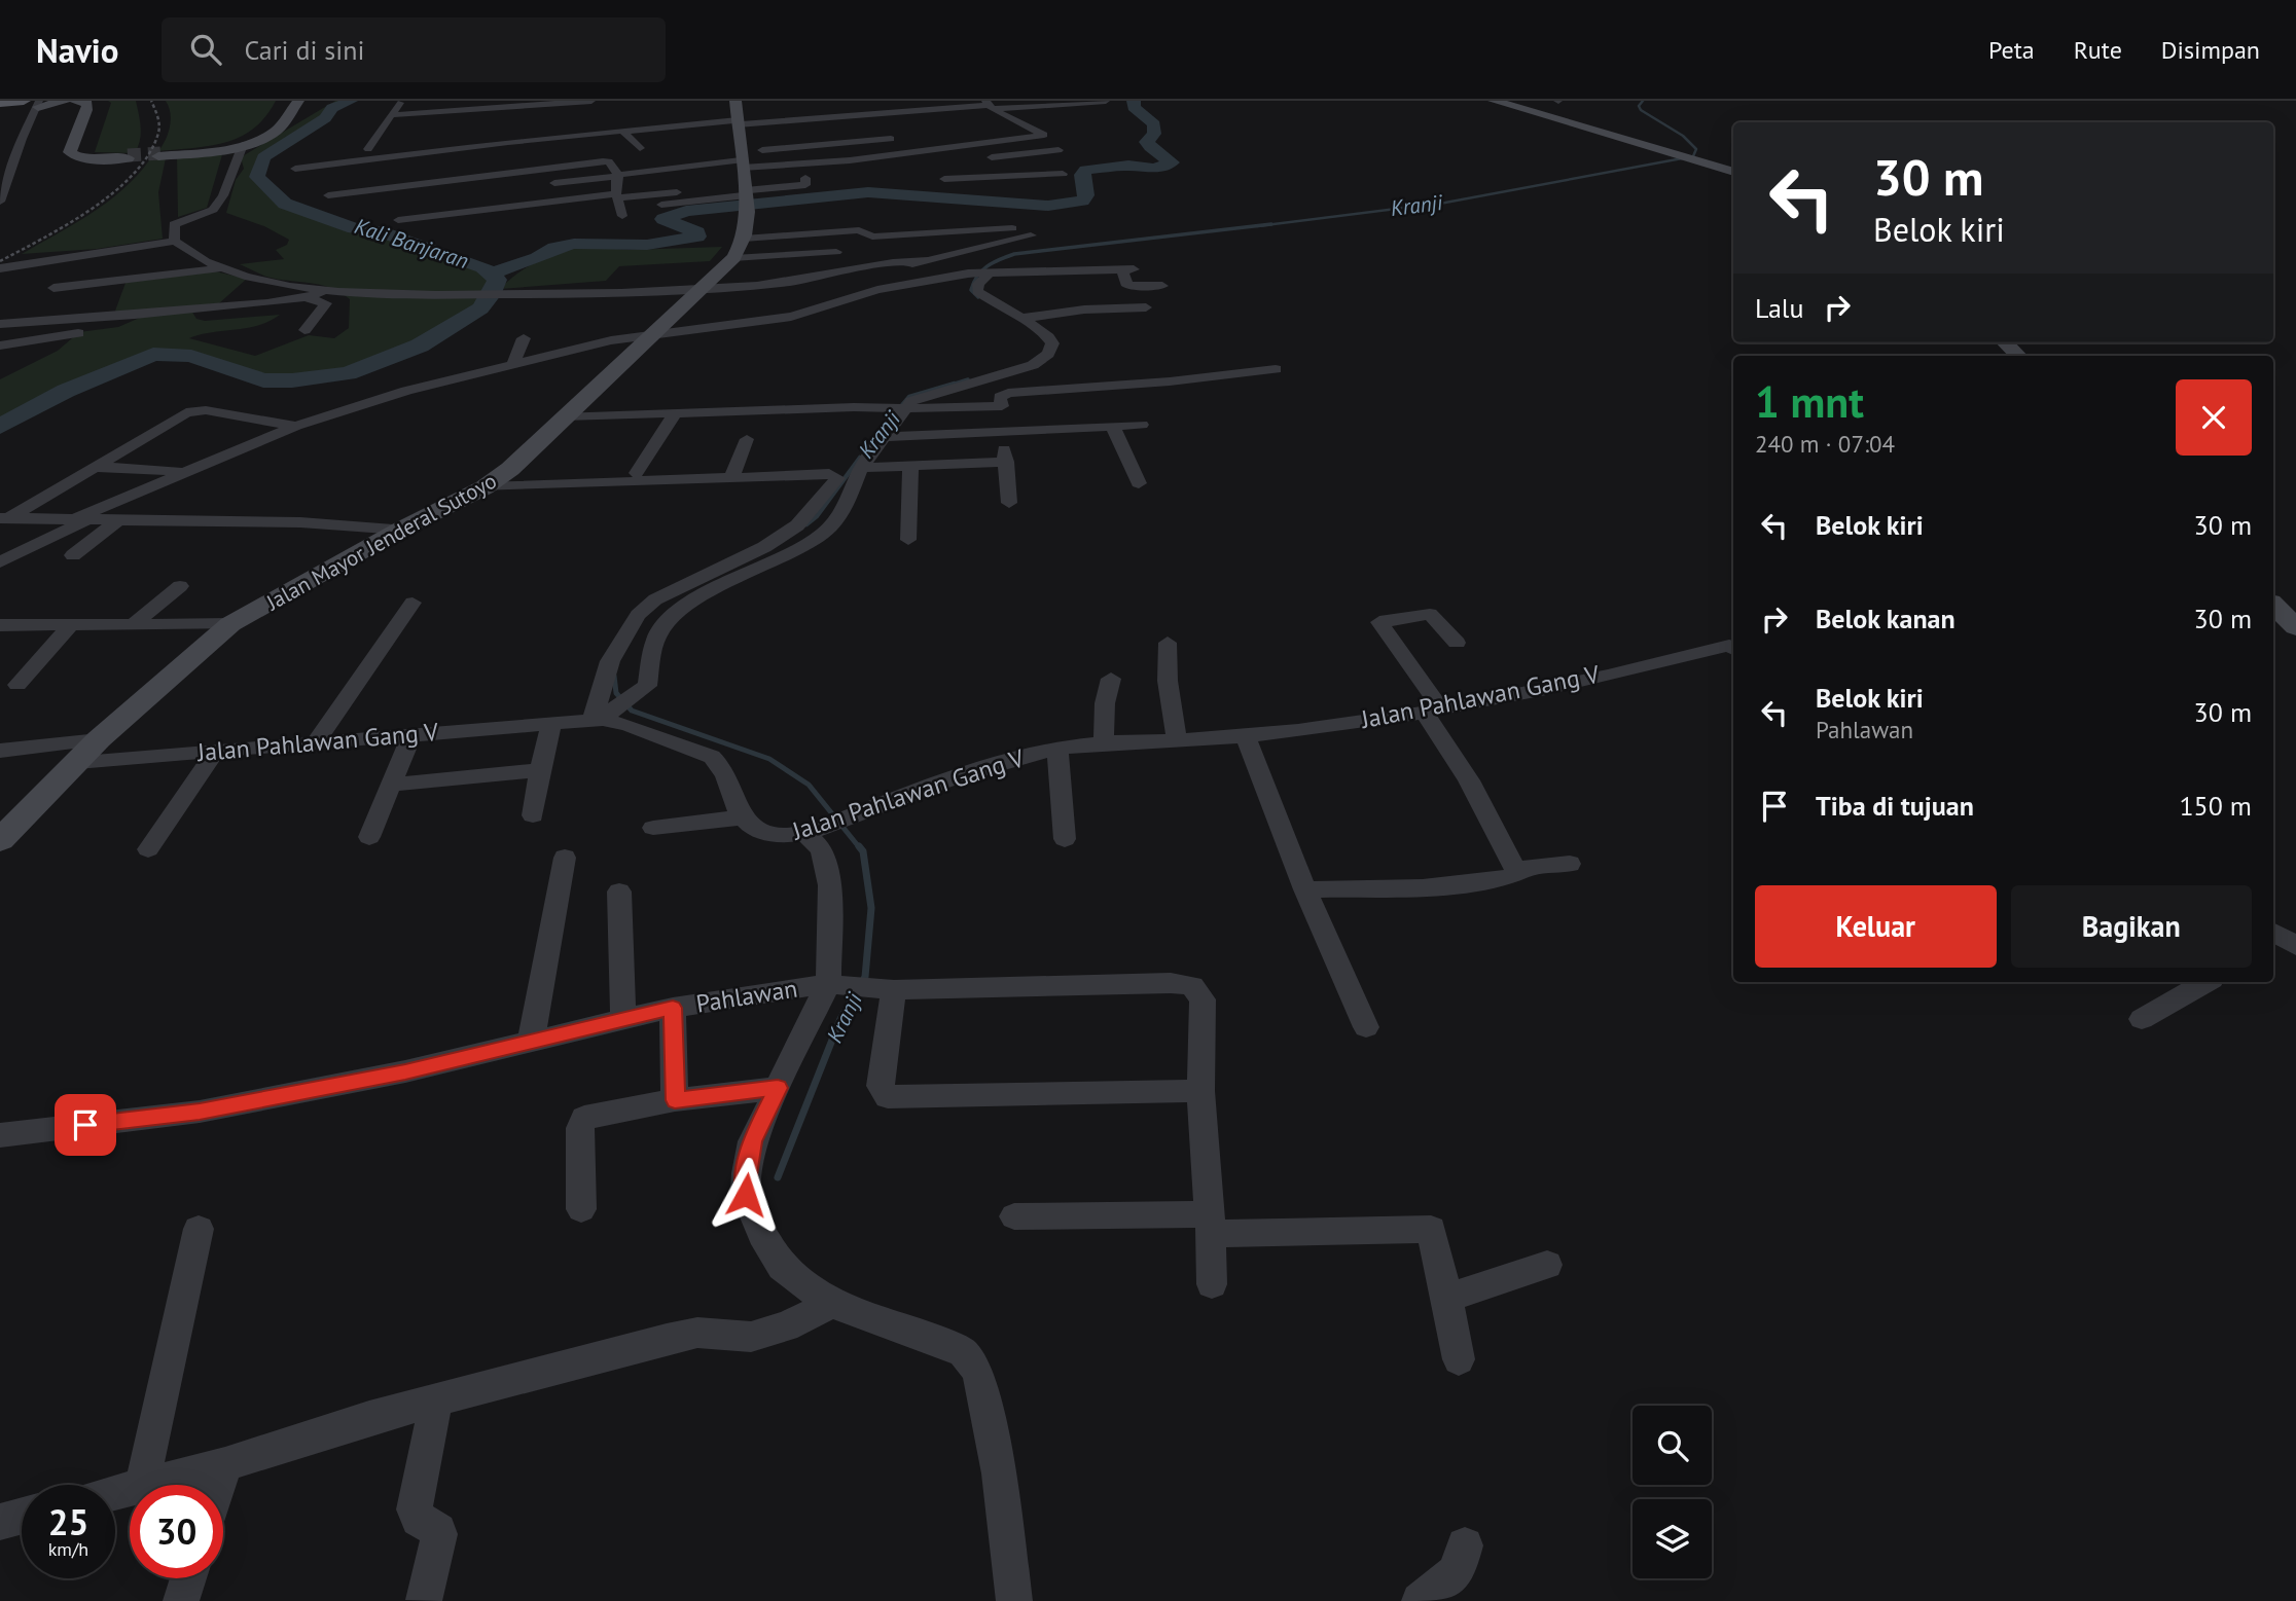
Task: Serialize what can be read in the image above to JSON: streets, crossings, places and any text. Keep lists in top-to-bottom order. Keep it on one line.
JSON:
{"streets":{"main road":["Jalan Mayor Jenderal Sutoyo"],"street":["Jalan Pahlawan Gang V","Pahlawan"]},"crossings":[["Jalan Mayor Jenderal Sutoyo","Jalan Pahlawan Gang V"],["Jalan Pahlawan Gang V","Pahlawan"]],"water":["Kranji","Kali Banjaran"],"page":{"header":"Navio","search":"Cari di sini","nav":["Peta","Rute","Disimpan"],"turn":["30 m","Belok kiri"],"then":"Lalu","heading":["1 mnt","240 m · 07:04"],"list":[{"name":"Belok kiri","value":"30 m"},{"name":"Belok kanan","value":"30 m"},{"name":"Belok kiri","note":"Pahlawan","value":"30 m"},{"name":"Tiba di tujuan","value":"150 m"}],"buttons":["Keluar","Bagikan"],"speed":"25 km/h","limit":"30"}}
